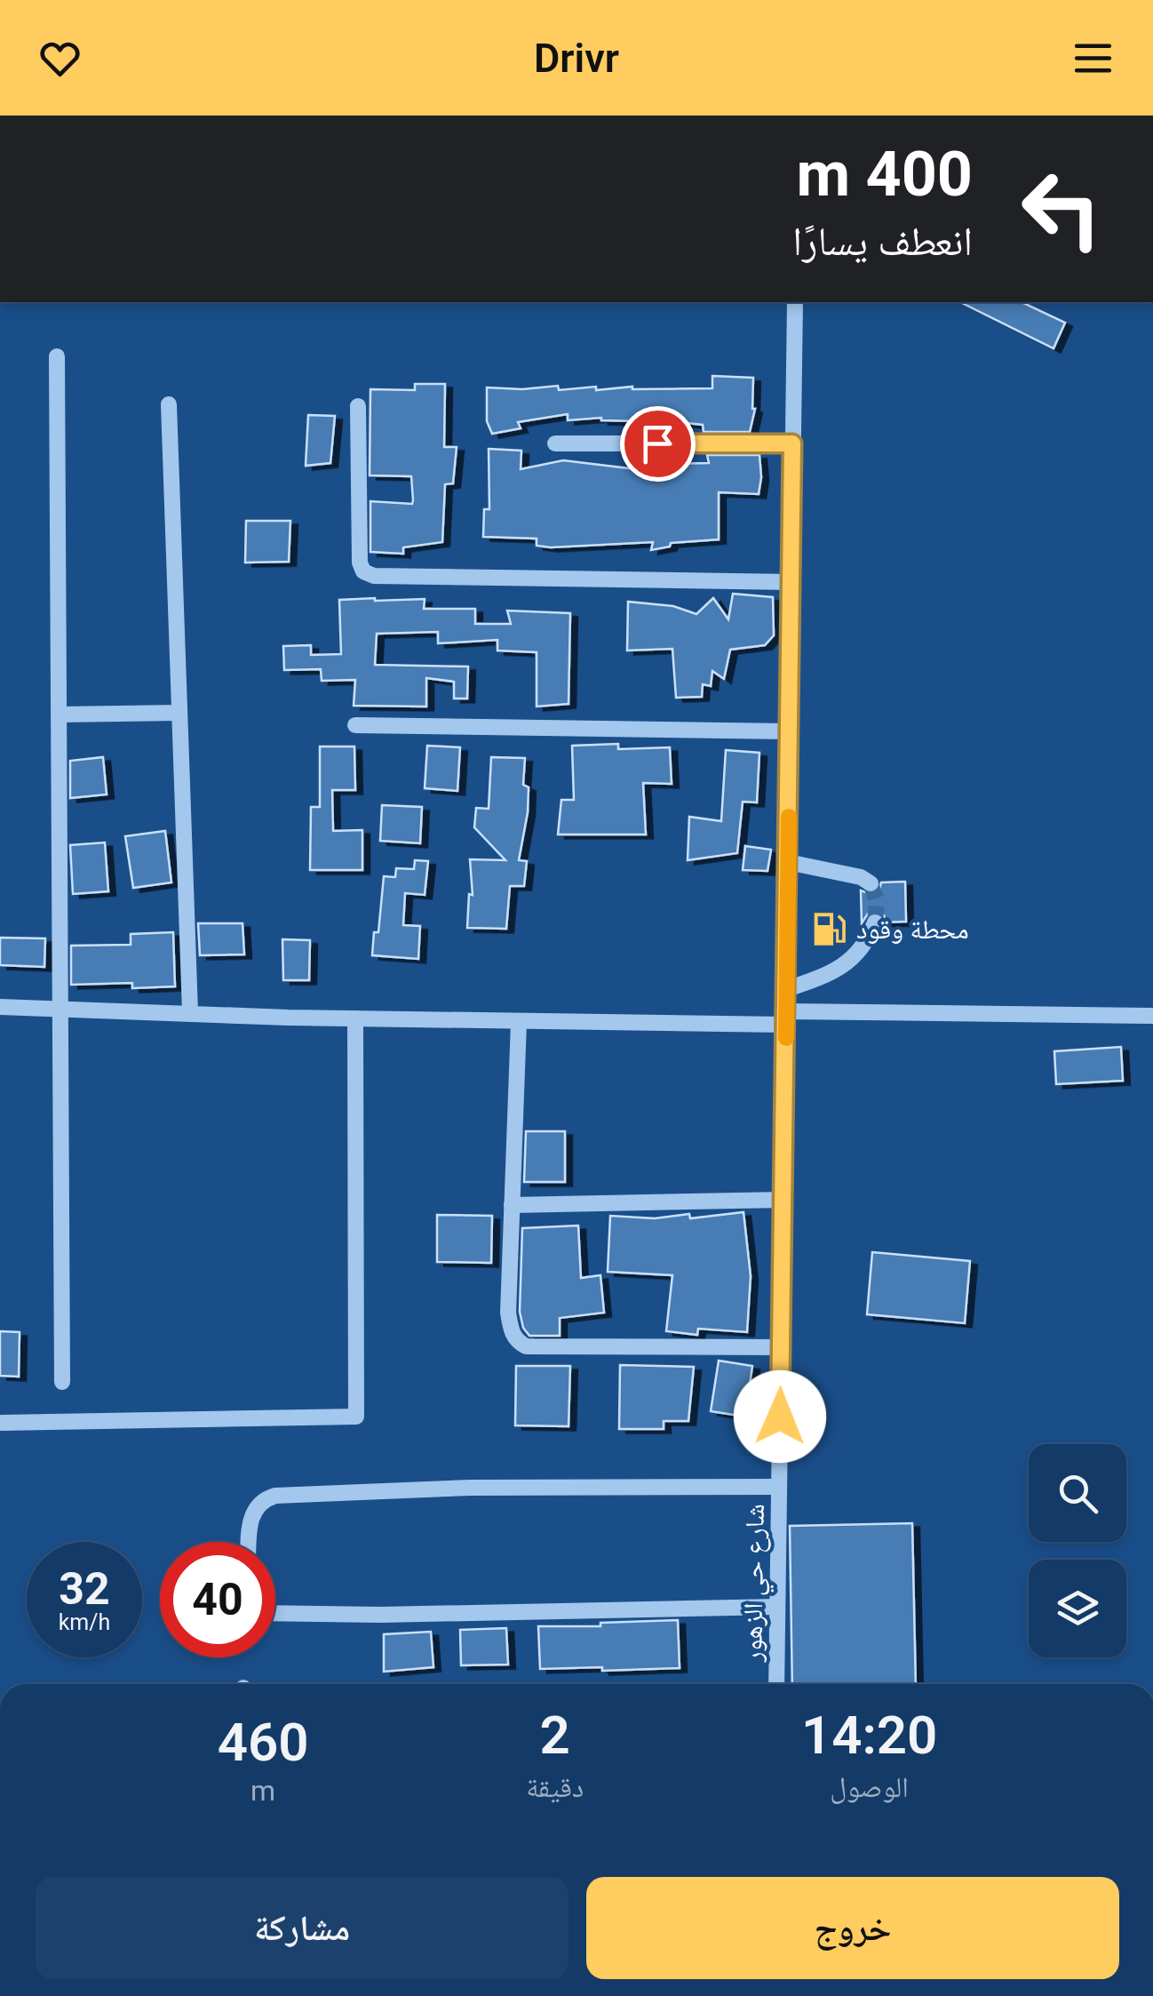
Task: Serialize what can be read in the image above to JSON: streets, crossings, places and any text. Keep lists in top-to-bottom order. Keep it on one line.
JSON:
{"streets":{"street":["شارع حي الزهور"]},"places":{"fuel station":["محطة وقود"]},"page":{"header":"Drivr","turn":["400 m","انعطف يسارًا"],"speed":"32 km/h","limit":"40","eta":["14:20","الوصول","2","دقيقة","460","m"],"buttons":["خروج","مشاركة"]}}
